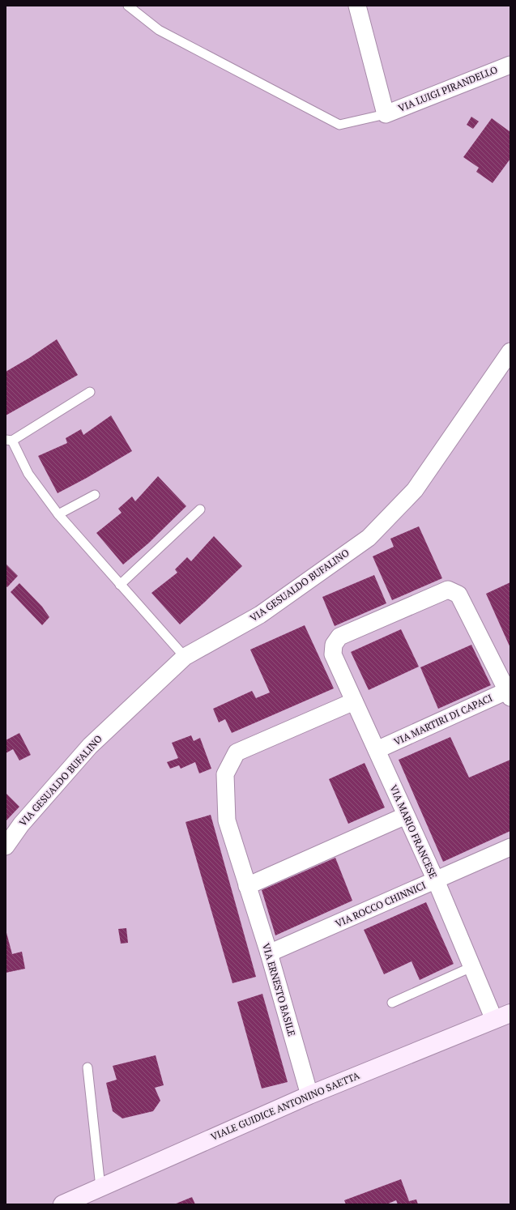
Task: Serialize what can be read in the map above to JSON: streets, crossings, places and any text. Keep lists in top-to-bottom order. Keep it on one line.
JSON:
{"streets":{"main road":["VIALE GUIDICE ANTONINO SAETTA"],"street":["VIA LUIGI PIRANDELLO","VIA GESUALDO BUFALINO","VIA MARTIRI DI CAPACI","VIA MARIO FRANCESE","VIA ROCCO CHINNICI","VIA ERNESTO BASILE"]},"crossings":[["VIA MARTIRI DI CAPACI","VIA MARIO FRANCESE"],["VIA MARIO FRANCESE","VIA ROCCO CHINNICI"],["VIA MARIO FRANCESE","VIA ERNESTO BASILE"],["VIA MARIO FRANCESE","VIALE GUIDICE ANTONINO SAETTA"],["VIA ROCCO CHINNICI","VIA ERNESTO BASILE"],["VIA ERNESTO BASILE","VIALE GUIDICE ANTONINO SAETTA"]]}
